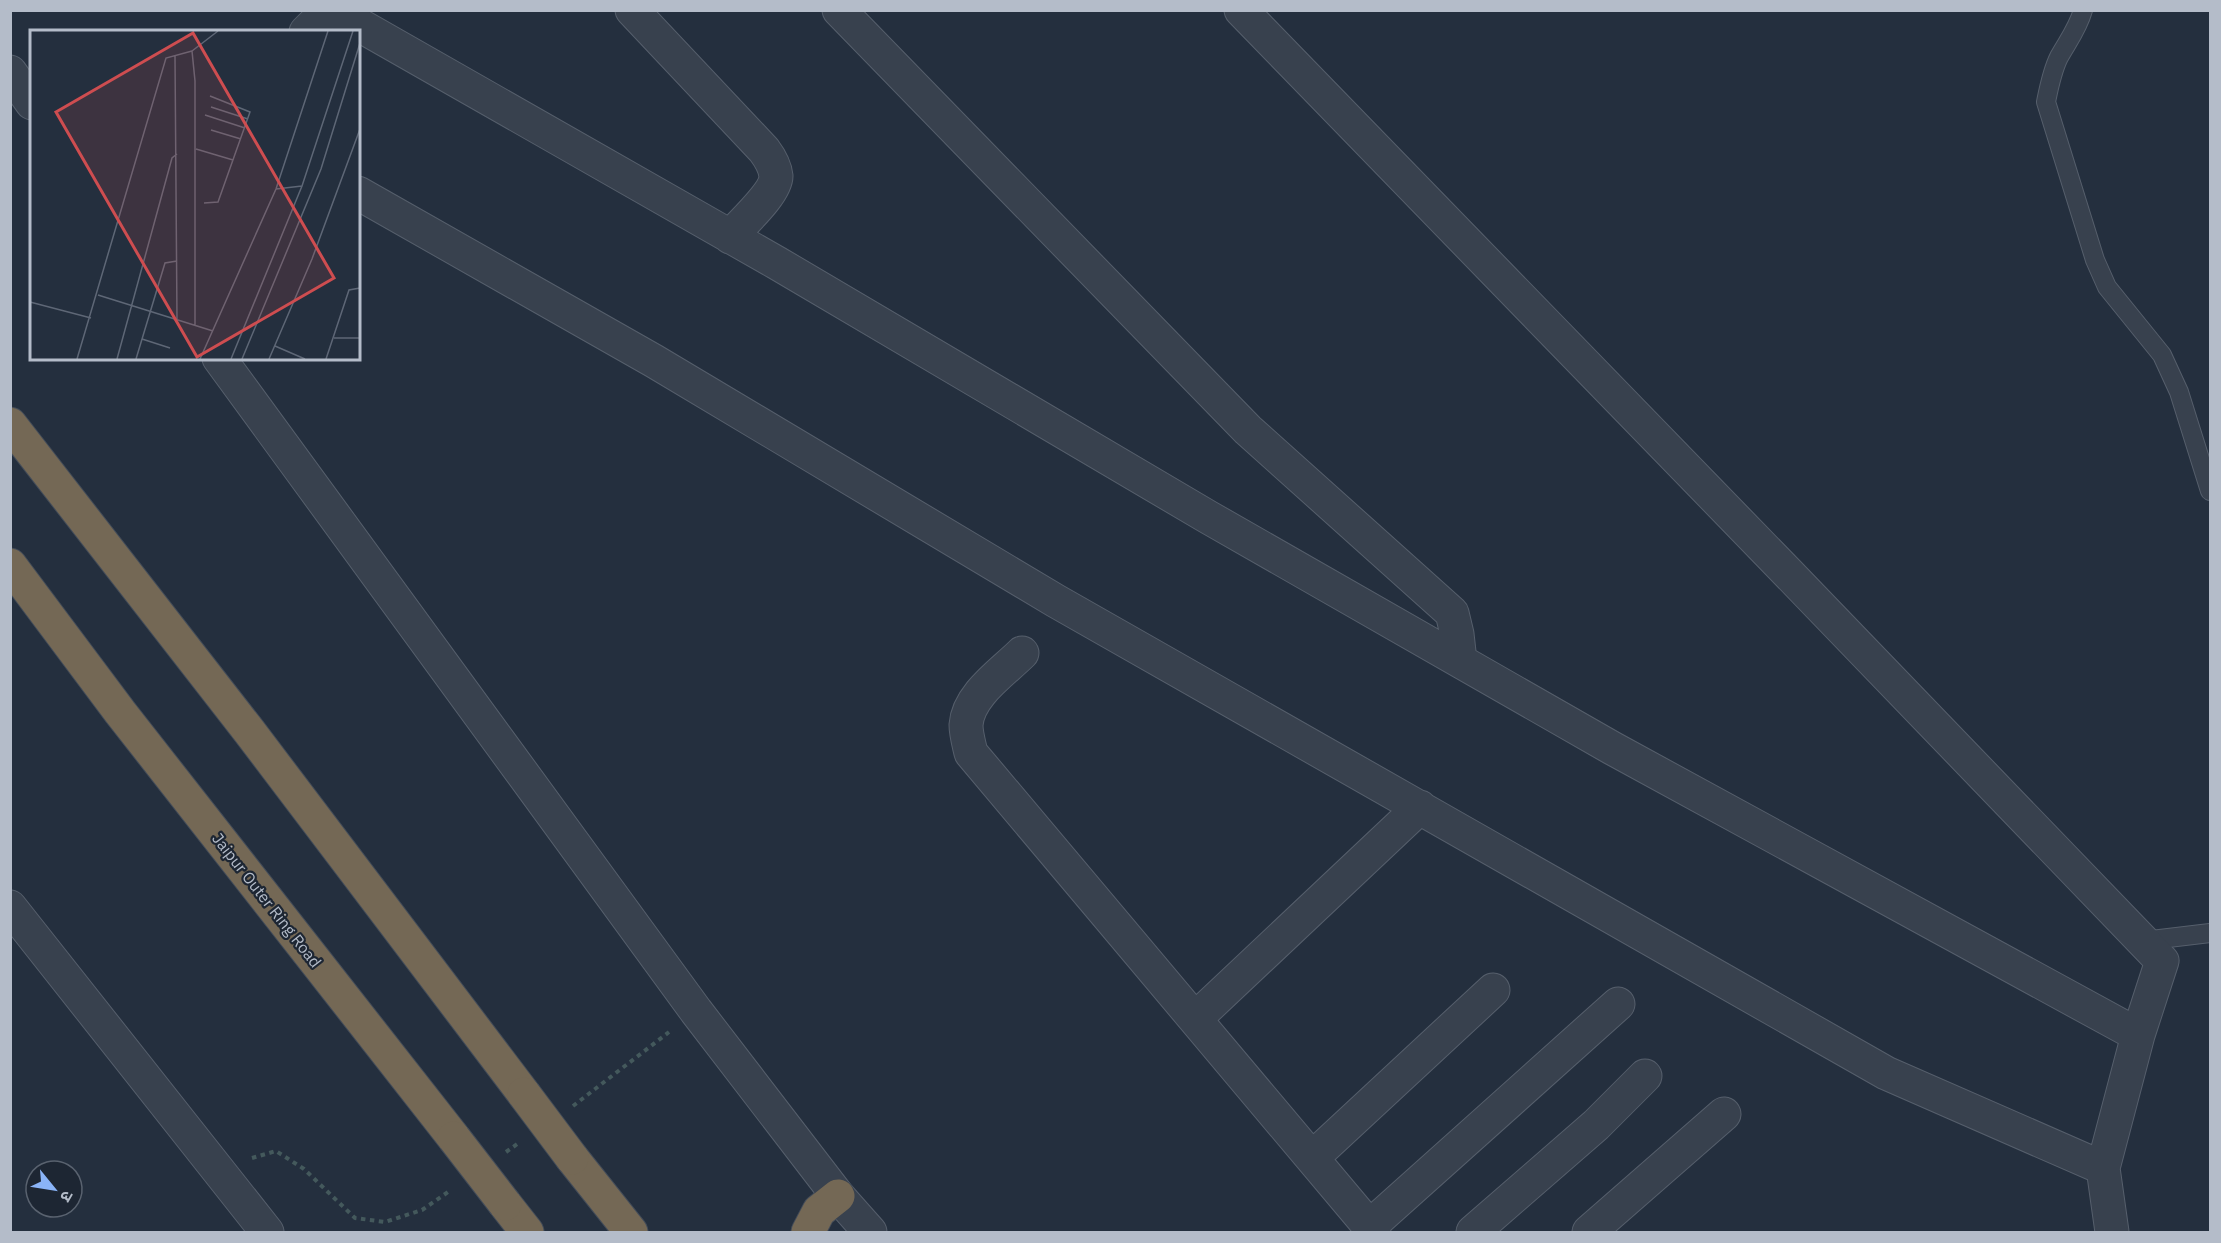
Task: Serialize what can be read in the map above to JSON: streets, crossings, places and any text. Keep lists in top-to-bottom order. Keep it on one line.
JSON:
{"streets":{"highway":["Jaipur Outer Ring Road"]},"north":"bottom right"}
